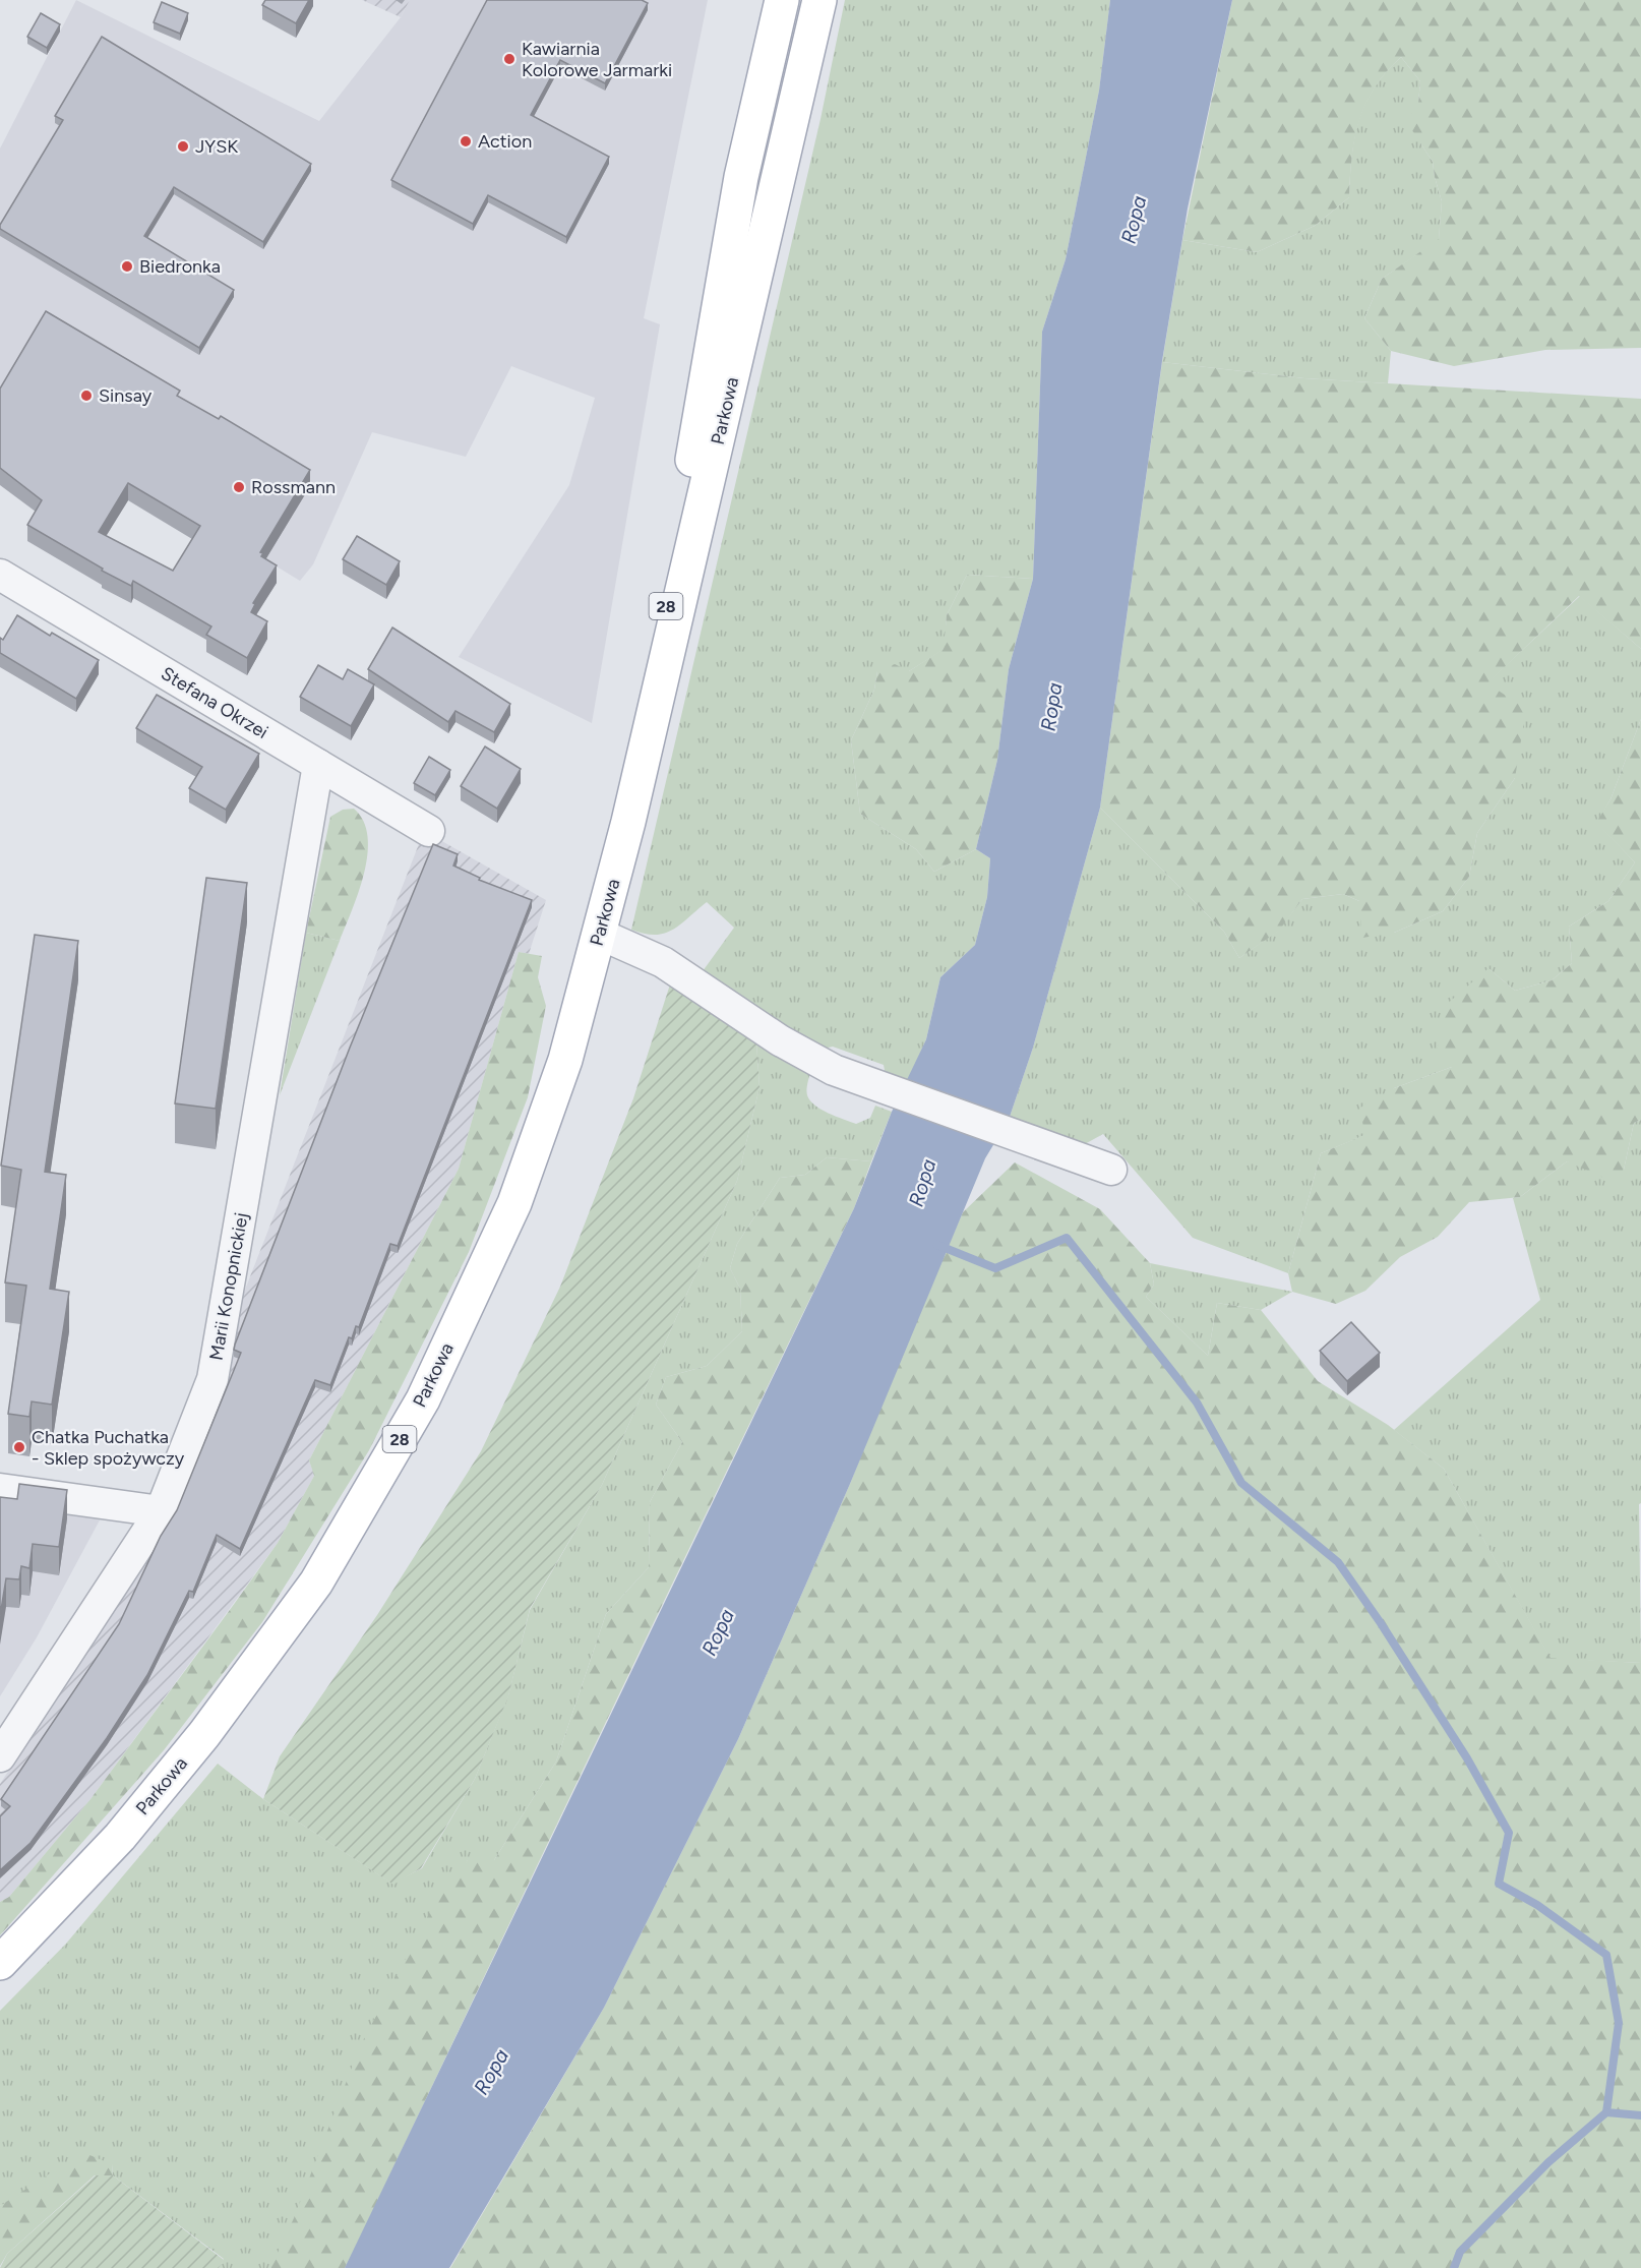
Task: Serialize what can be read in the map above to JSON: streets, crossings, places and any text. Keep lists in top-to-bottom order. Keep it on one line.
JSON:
{"streets":{"main road":["Parkowa","28"],"street":["Stefana Okrzei","Marii Konopnickiej"]},"crossings":[["Stefana Okrzei","Marii Konopnickiej"]],"water":["Ropa"],"places":["Kawiarnia Kolorowe Jarmarki","Action","JYSK","Biedronka","Sinsay","Rossmann","Chatka Puchatka - Sklep spożywczy"]}
